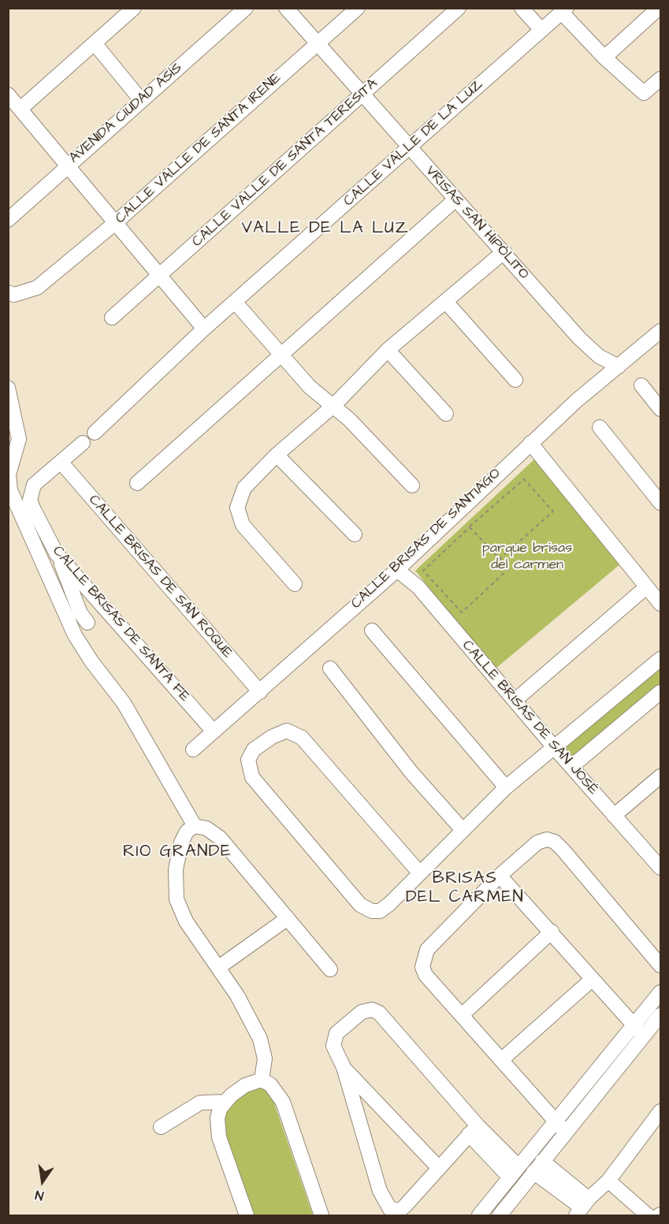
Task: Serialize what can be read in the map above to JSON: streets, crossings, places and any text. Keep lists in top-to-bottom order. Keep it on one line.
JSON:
{"streets":{"street":["AVENIDA CIUDAD ASÍS","CALLE VALLE DE LA LUZ","CALLE VALLE DE SANTA IRENE","CALLE VALLE DE SANTA TERESITA","VRISAS SAN HIPÓLITO","CALLE BRISAS DE SANTIAGO","CALLE BRISAS DE SAN ROQUE","CALLE BRISAS DE SANTA FE","CALLE BRISAS DE SAN JOSÉ"]},"crossings":[["CALLE VALLE DE LA LUZ","VRISAS SAN HIPÓLITO"],["CALLE VALLE DE SANTA IRENE","VRISAS SAN HIPÓLITO"],["CALLE VALLE DE SANTA TERESITA","VRISAS SAN HIPÓLITO"],["VRISAS SAN HIPÓLITO","CALLE BRISAS DE SANTIAGO"],["CALLE BRISAS DE SANTIAGO","CALLE BRISAS DE SAN ROQUE"],["CALLE BRISAS DE SANTIAGO","CALLE BRISAS DE SANTA FE"],["CALLE BRISAS DE SANTIAGO","CALLE BRISAS DE SAN JOSÉ"],["CALLE BRISAS DE SAN ROQUE","CALLE BRISAS DE SANTA FE"]],"districts":["VALLE DE LA LUZ","RIO GRANDE","BRISAS DEL CARMEN"],"parks":["parque brisas del carmen"],"north":"bottom"}
